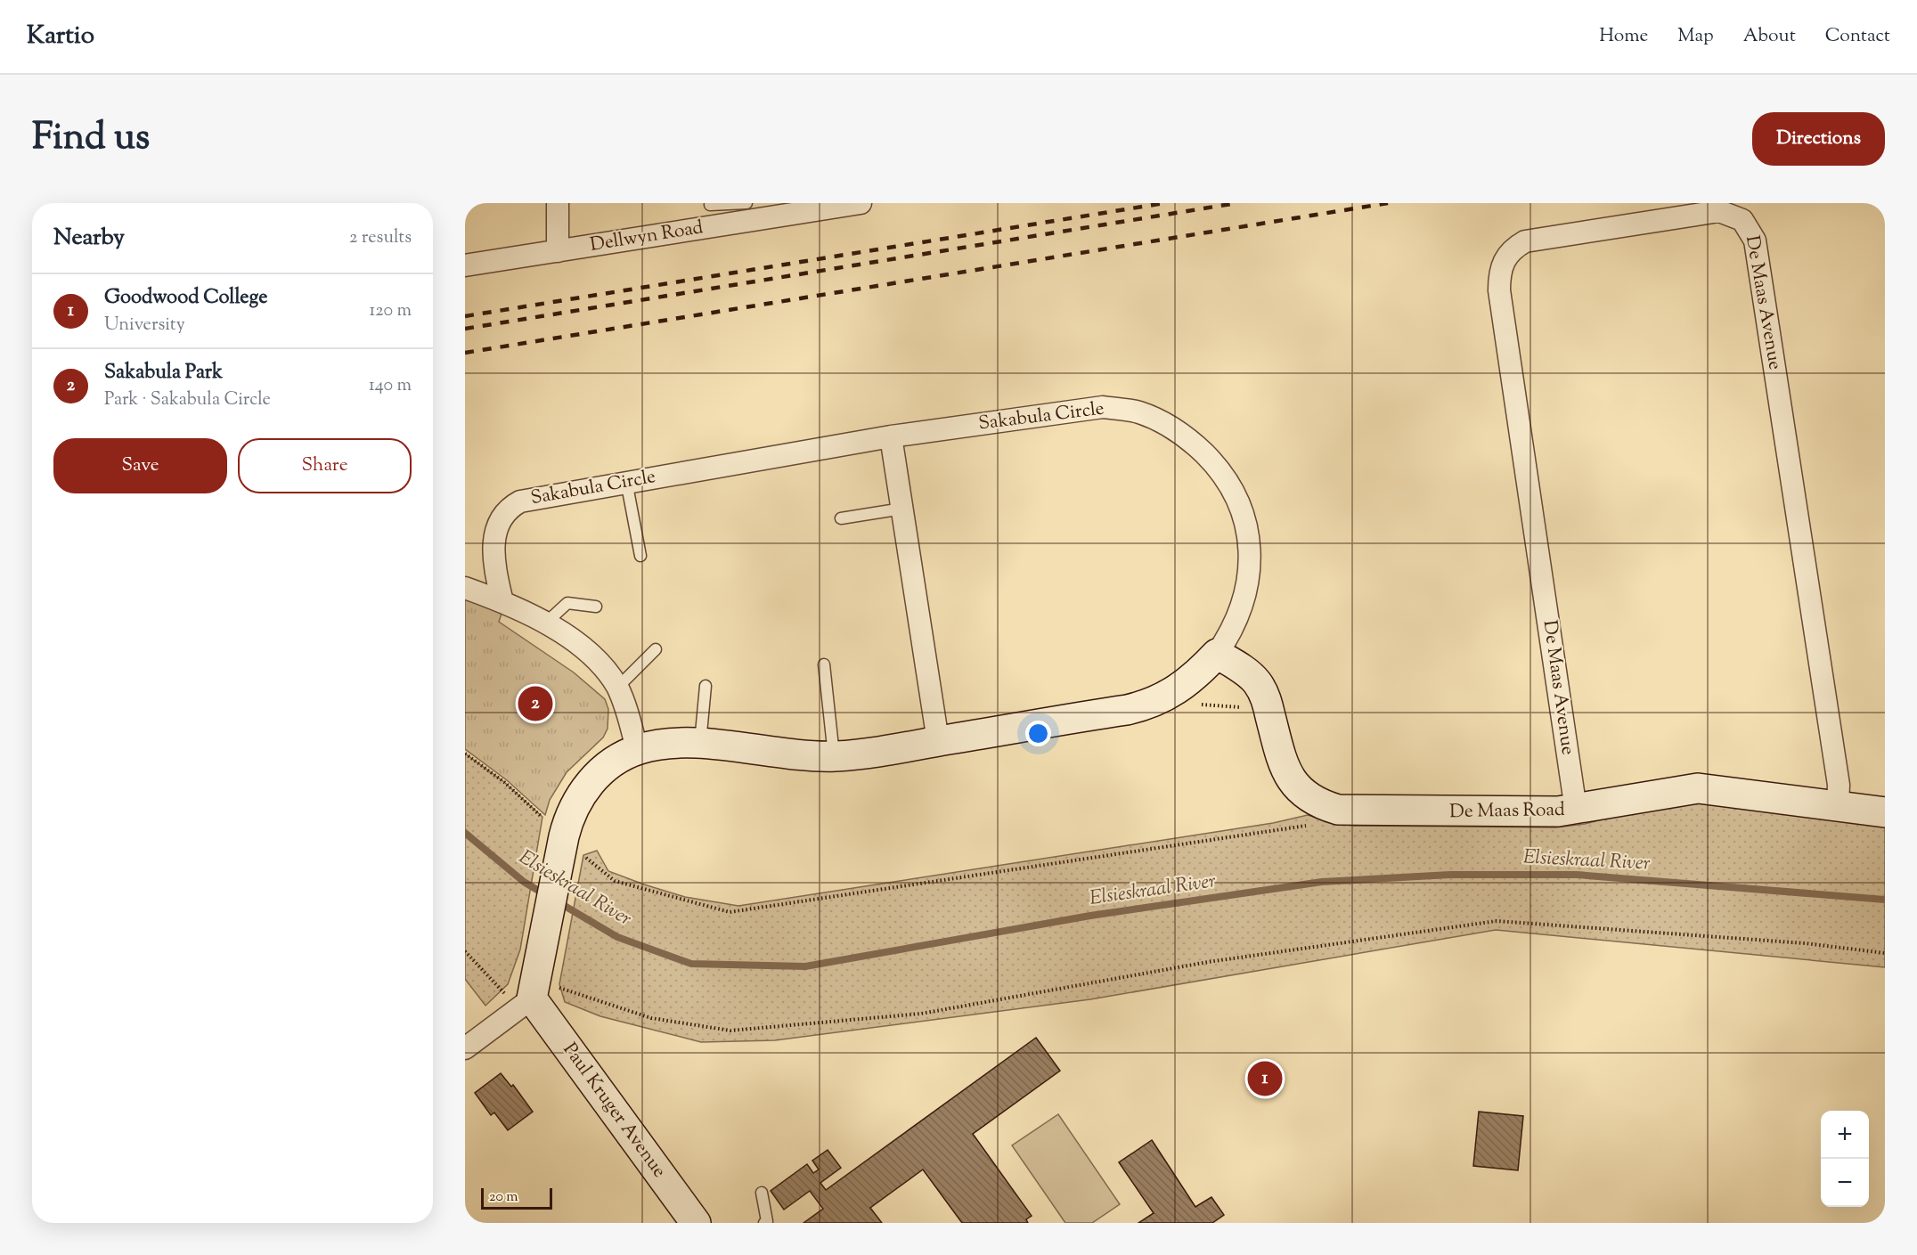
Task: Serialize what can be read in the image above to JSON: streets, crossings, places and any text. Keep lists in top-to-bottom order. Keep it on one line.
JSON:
{"streets":{"street":["Dellwyn Road","De Maas Avenue","Sakabula Circle","De Maas Road","Paul Kruger Avenue"]},"crossings":[["De Maas Avenue","De Maas Road"],["Sakabula Circle","De Maas Road"],["Sakabula Circle","Paul Kruger Avenue"]],"water":["Elsieskraal River"],"scale_bar":"20 m","page":{"header":"Kartio","nav":["Home","Map","About","Contact"],"title":"Find us","buttons":["Directions",["Save","Share"]],"heading":["Nearby","2 results"],"list":[{"mark":"1","name":"Goodwood College","note":"University","value":"120 m"},{"mark":"2","name":"Sakabula Park","note":"Park · Sakabula Circle","value":"140 m"}],"pins":["2","1"],"map_buttons":["+","−"],"scale":"20 m"}}
